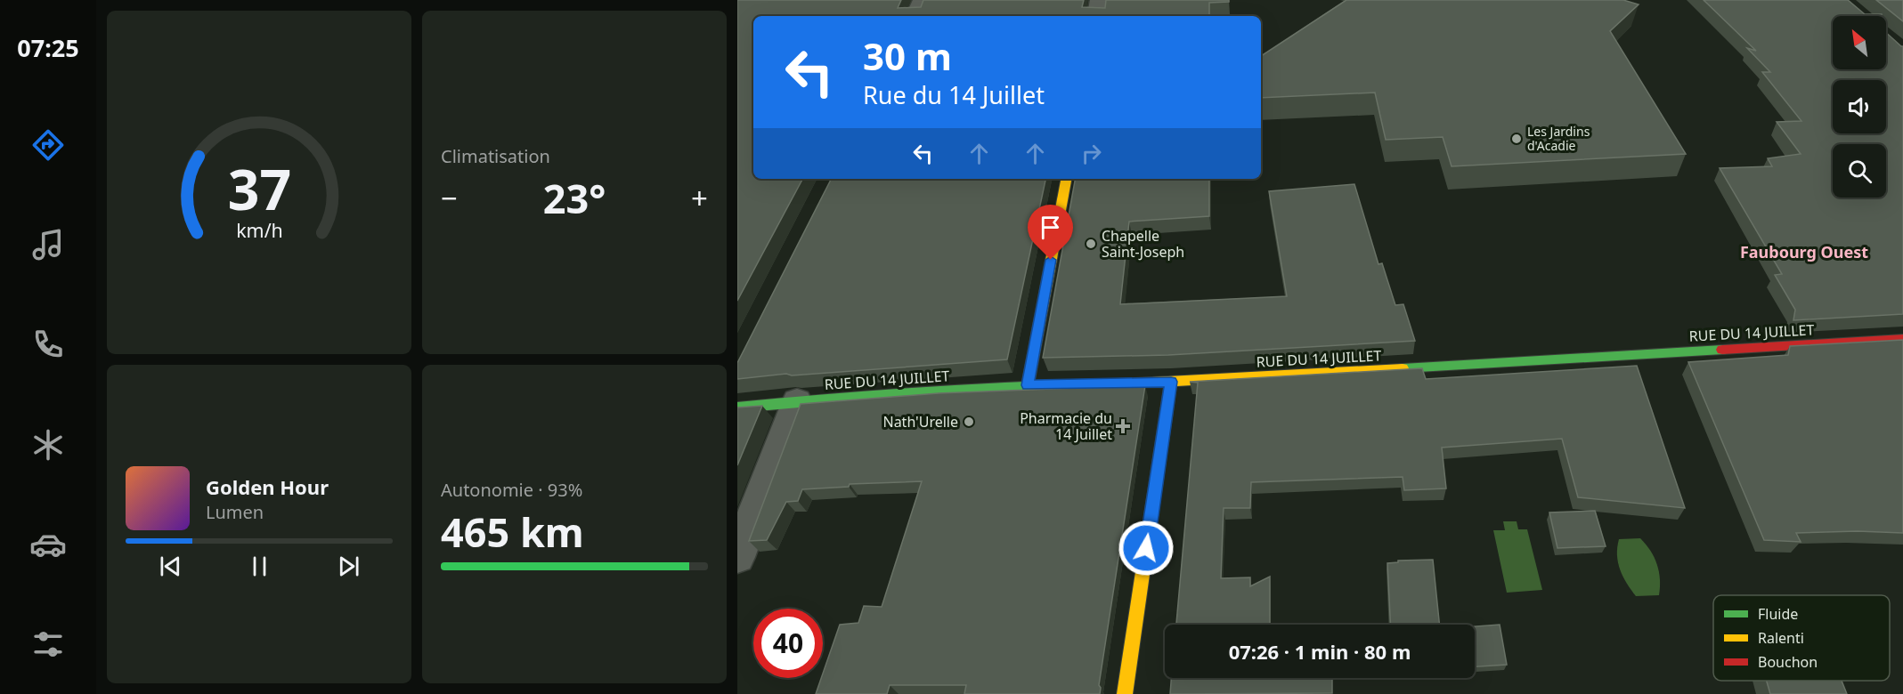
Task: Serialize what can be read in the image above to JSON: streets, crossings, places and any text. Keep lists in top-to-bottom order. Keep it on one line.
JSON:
{"streets":{"street":["RUE DU 14 JUILLET"]},"districts":["Faubourg Ouest"],"places":{"other":["Les Jardins d'Acadie","Chapelle Saint-Joseph","Nath'Urelle"],"health":["Pharmacie du 14 Juillet"]},"legend":["Fluide","Ralenti","Bouchon"],"north":"top left","page":{"tabs":"07:25","tile":["Climatisation",["Autonomie · 93%","465 km"]],"turn":["30 m","Rue du 14 Juillet"],"heat":["−","23°","+"],"song":["Golden Hour","Lumen"],"limit":"40","trip":"07:26 · 1 min · 80 m","gauge":["37","km/h"]}}
